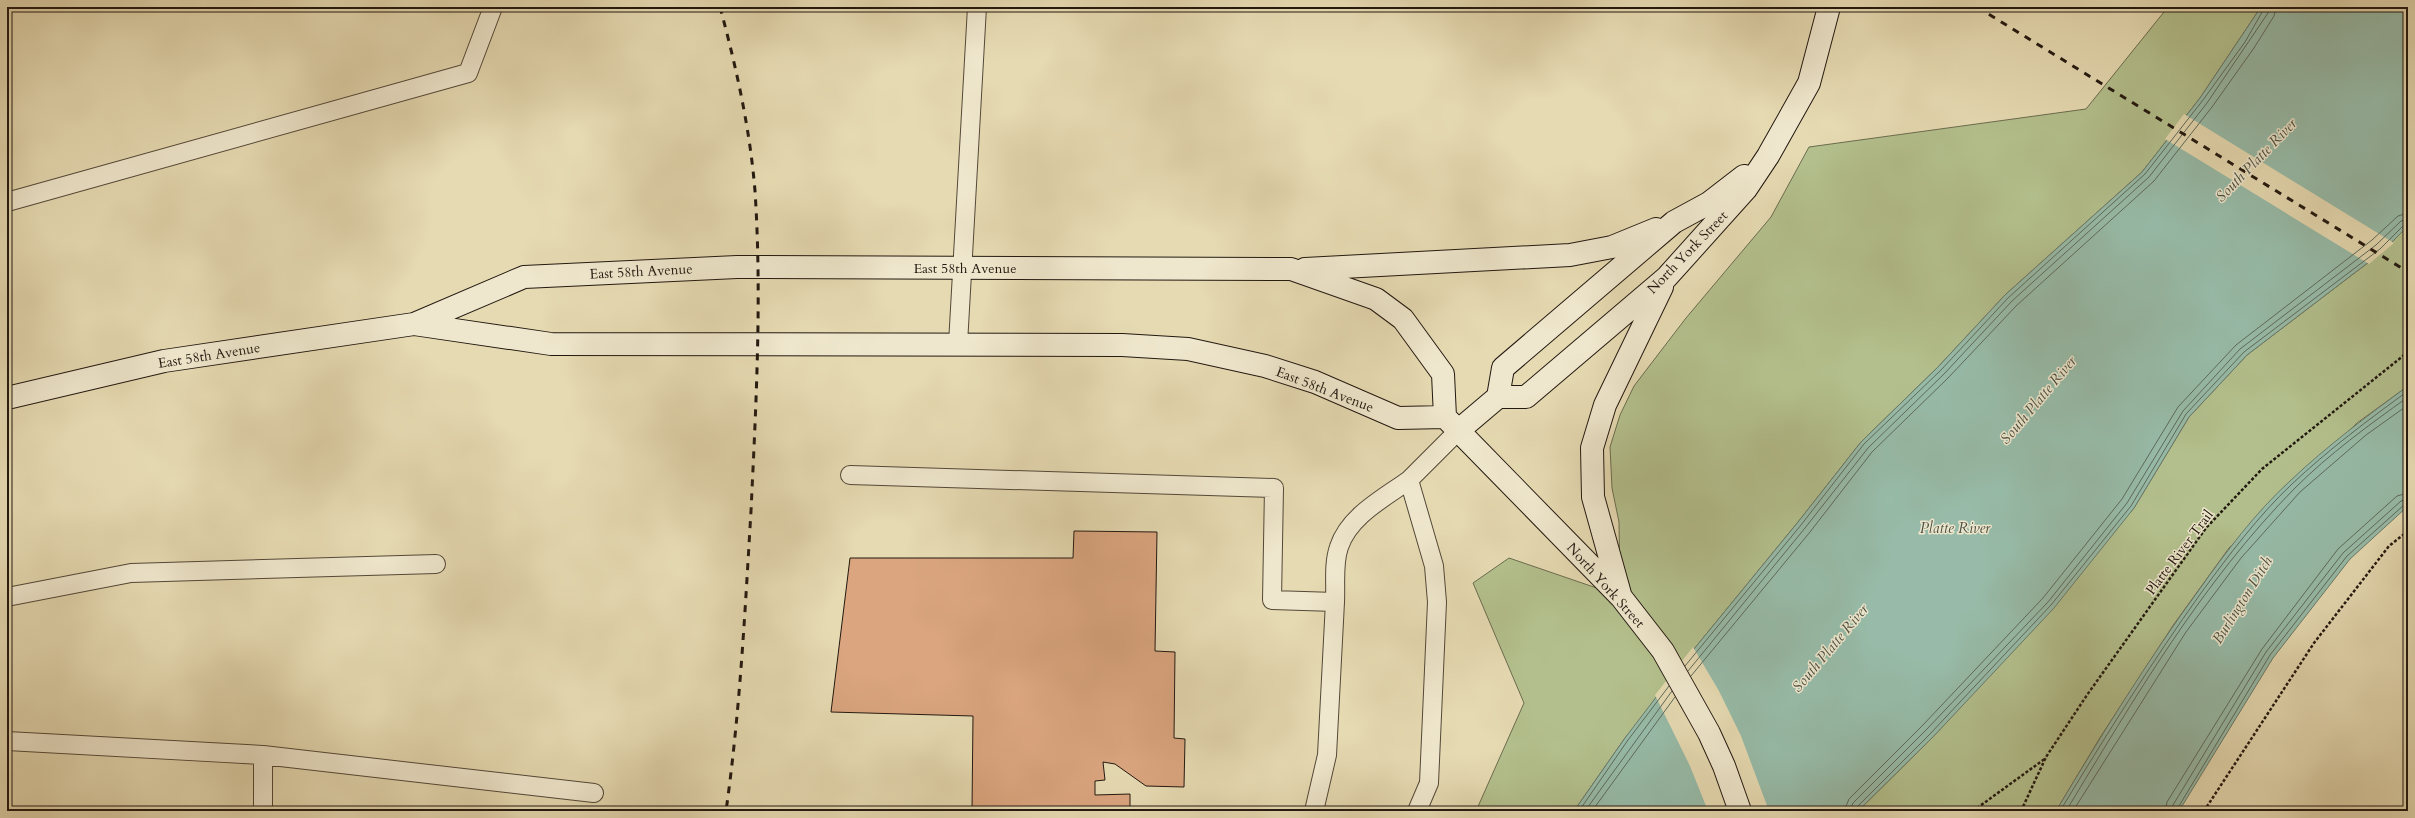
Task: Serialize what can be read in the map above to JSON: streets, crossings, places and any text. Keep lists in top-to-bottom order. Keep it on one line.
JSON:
{"streets":{"main road":["North York Street","East 58th Avenue"],"path":["Platte River Trail"]},"crossings":[["North York Street","East 58th Avenue"]],"water":["South Platte River","Platte River","Burlington Ditch"]}
